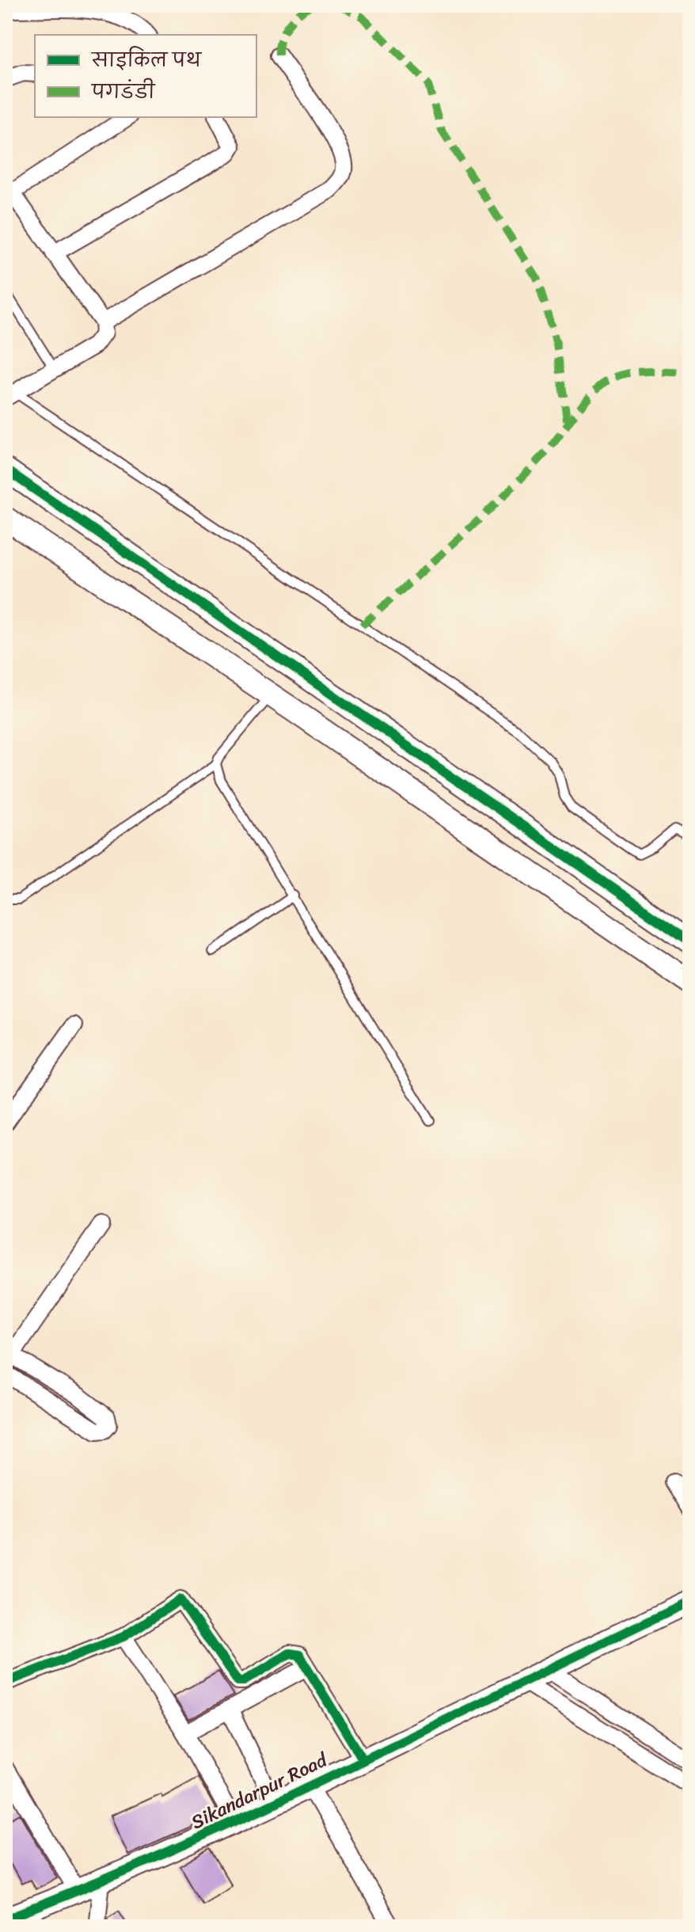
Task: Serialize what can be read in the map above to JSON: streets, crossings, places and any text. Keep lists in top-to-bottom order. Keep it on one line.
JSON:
{"streets":{"street":["Sikandarpur Road"]},"legend":["साइकिल पथ","पगडंडी"]}
